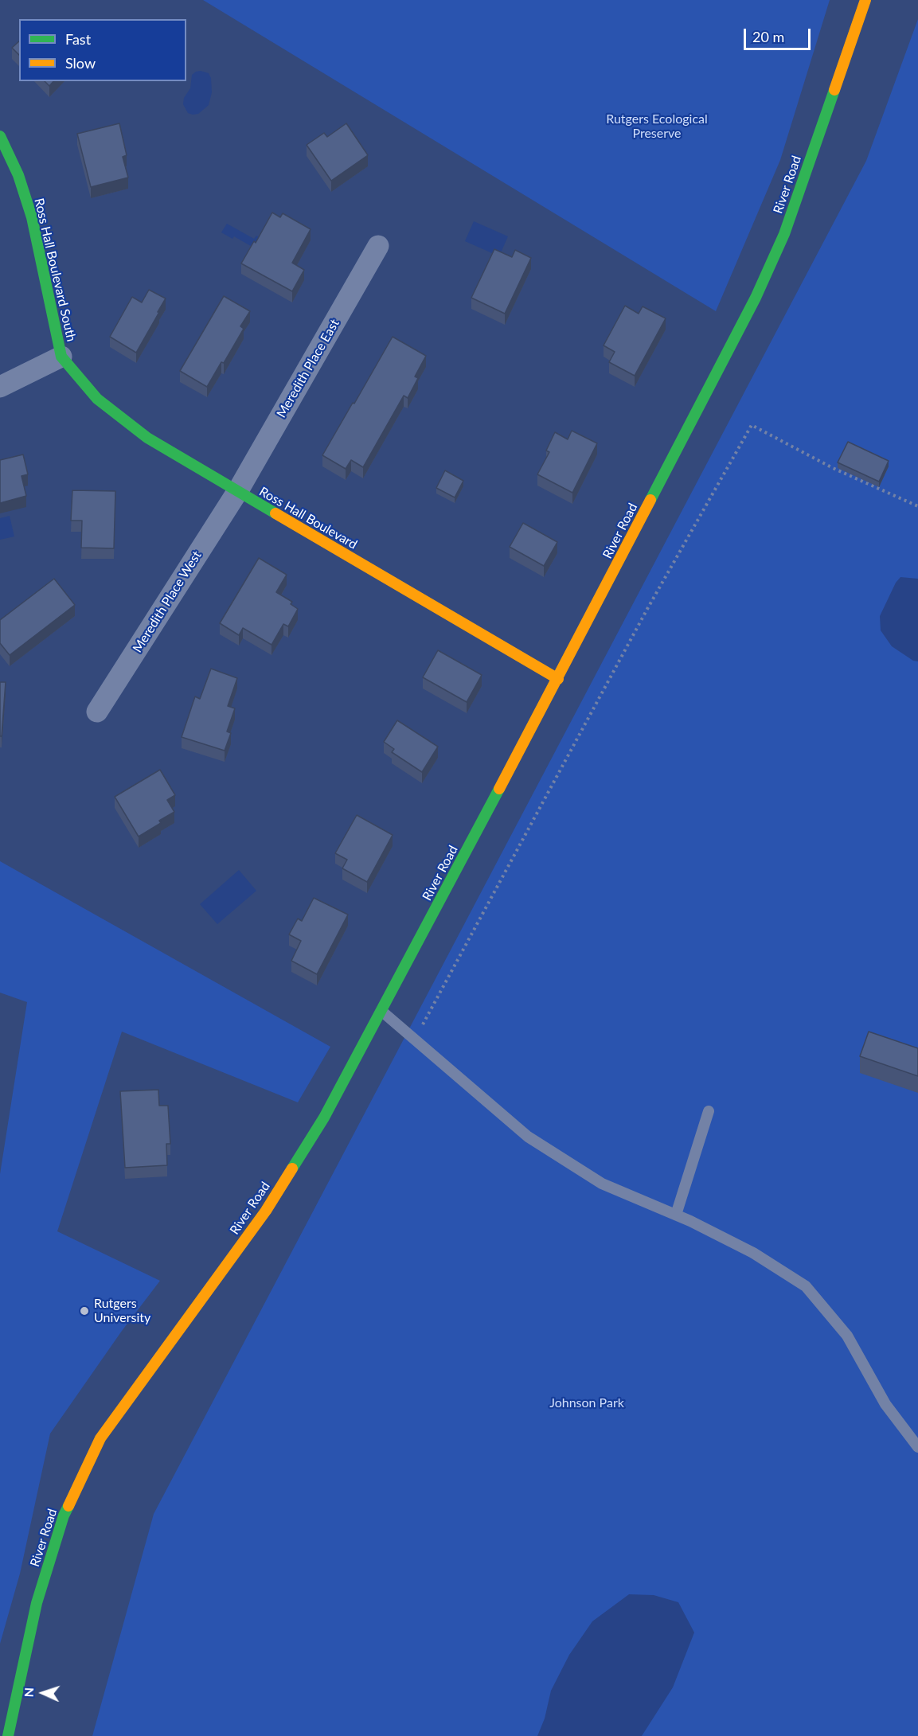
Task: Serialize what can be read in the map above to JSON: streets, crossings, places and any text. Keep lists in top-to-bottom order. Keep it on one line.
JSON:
{"streets":{"street":["River Road","Ross Hall Boulevard South","Meredith Place East","Ross Hall Boulevard","Meredith Place West"]},"crossings":[["River Road","Ross Hall Boulevard"],["Ross Hall Boulevard South","Ross Hall Boulevard"],["Meredith Place East","Ross Hall Boulevard"],["Meredith Place East","Meredith Place West"],["Ross Hall Boulevard","Meredith Place West"]],"parks":["Rutgers Ecological Preserve","Johnson Park"],"places":["Rutgers University"],"legend":["Fast","Slow"],"scale_bar":"20 m","north":"left"}
